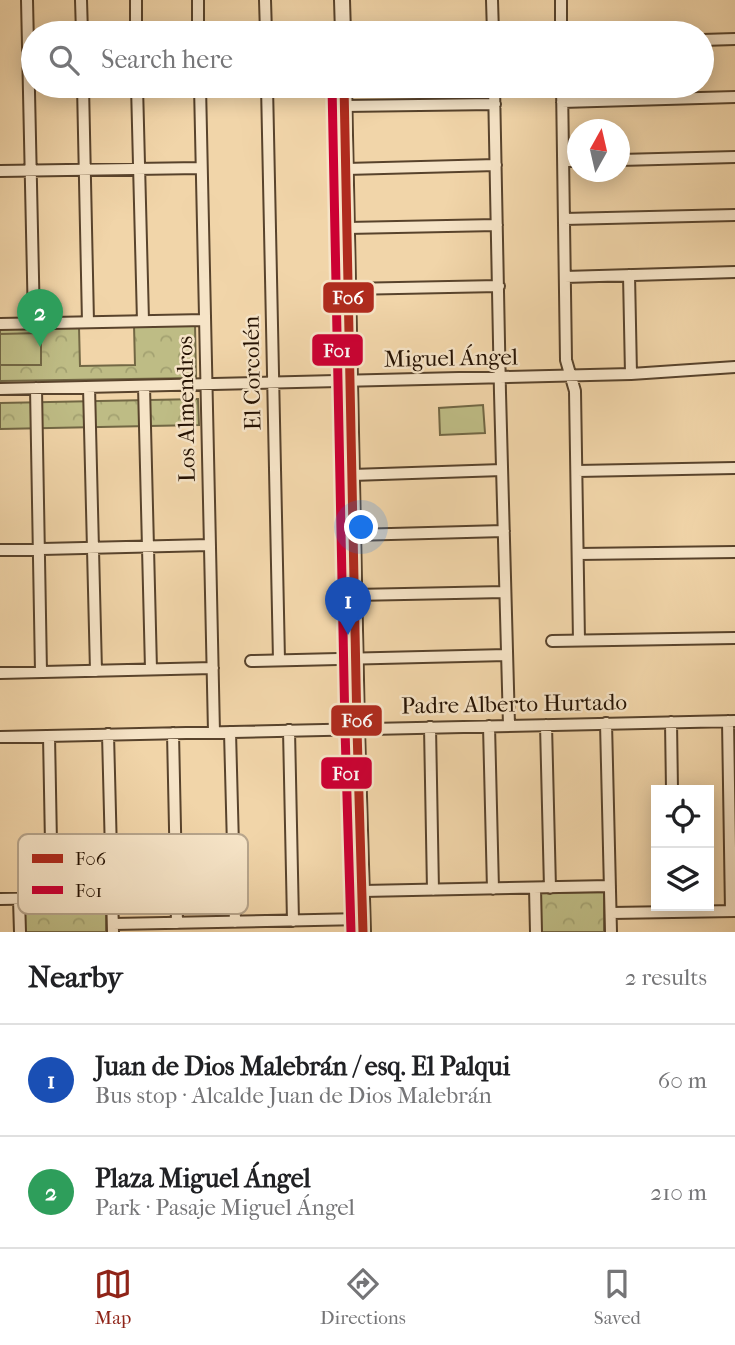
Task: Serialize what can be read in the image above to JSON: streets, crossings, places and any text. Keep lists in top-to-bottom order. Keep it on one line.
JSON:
{"streets":{"street":["Miguel Ángel","El Corcolén","Los Almendros","Padre Alberto Hurtado"]},"crossings":[["Miguel Ángel","El Corcolén"],["Miguel Ángel","Los Almendros"],["Los Almendros","Padre Alberto Hurtado"]],"lines":["transit line F06","transit line F01"],"legend":["F06","F01"],"north":"top","page":{"search":"Search here","pins":["2","1"],"heading":["Nearby","2 results"],"list":[{"mark":"1","name":"Juan de Dios Malebrán / esq. El Palqui","note":"Bus stop · Alcalde Juan de Dios Malebrán","value":"60 m"},{"mark":"2","name":"Plaza Miguel Ángel","note":"Park · Pasaje Miguel Ángel","value":"210 m"}],"nav":["Map","Directions","Saved"]}}
